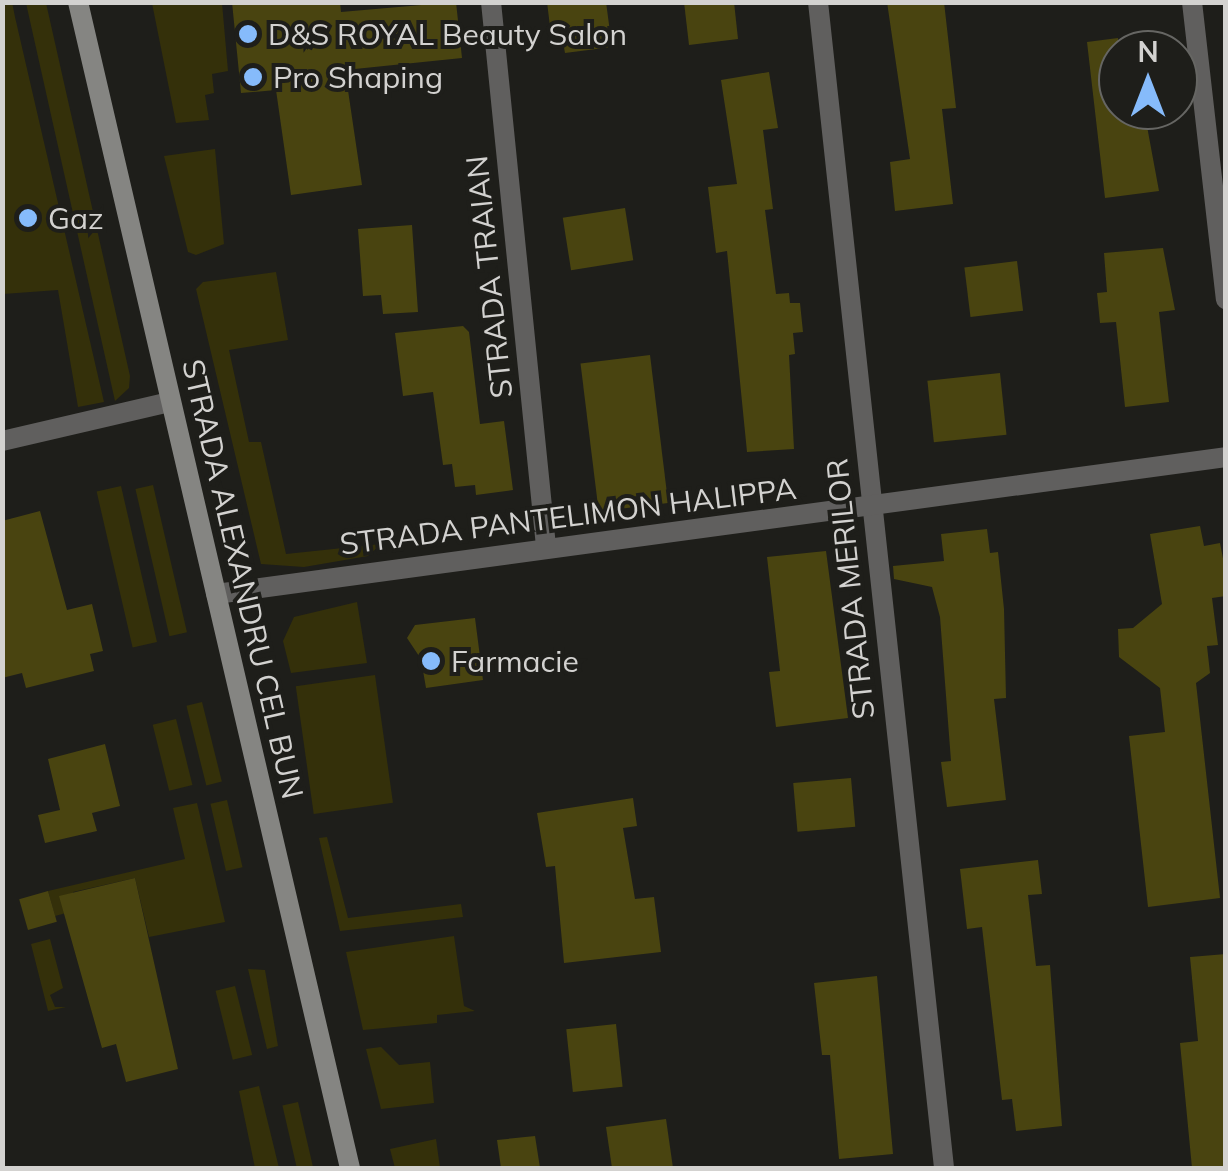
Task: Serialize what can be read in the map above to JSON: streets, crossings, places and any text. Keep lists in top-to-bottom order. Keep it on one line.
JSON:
{"streets":{"main road":["STRADA ALEXANDRU CEL BUN"],"street":["STRADA TRAIAN","STRADA PANTELIMON HALIPPA","STRADA MERILOR"]},"crossings":[["STRADA TRAIAN","STRADA PANTELIMON HALIPPA"],["STRADA PANTELIMON HALIPPA","STRADA ALEXANDRU CEL BUN"],["STRADA PANTELIMON HALIPPA","STRADA MERILOR"]],"places":["D&S ROYAL Beauty Salon","Pro Shaping","Gaz","Farmacie"],"north":"top"}
